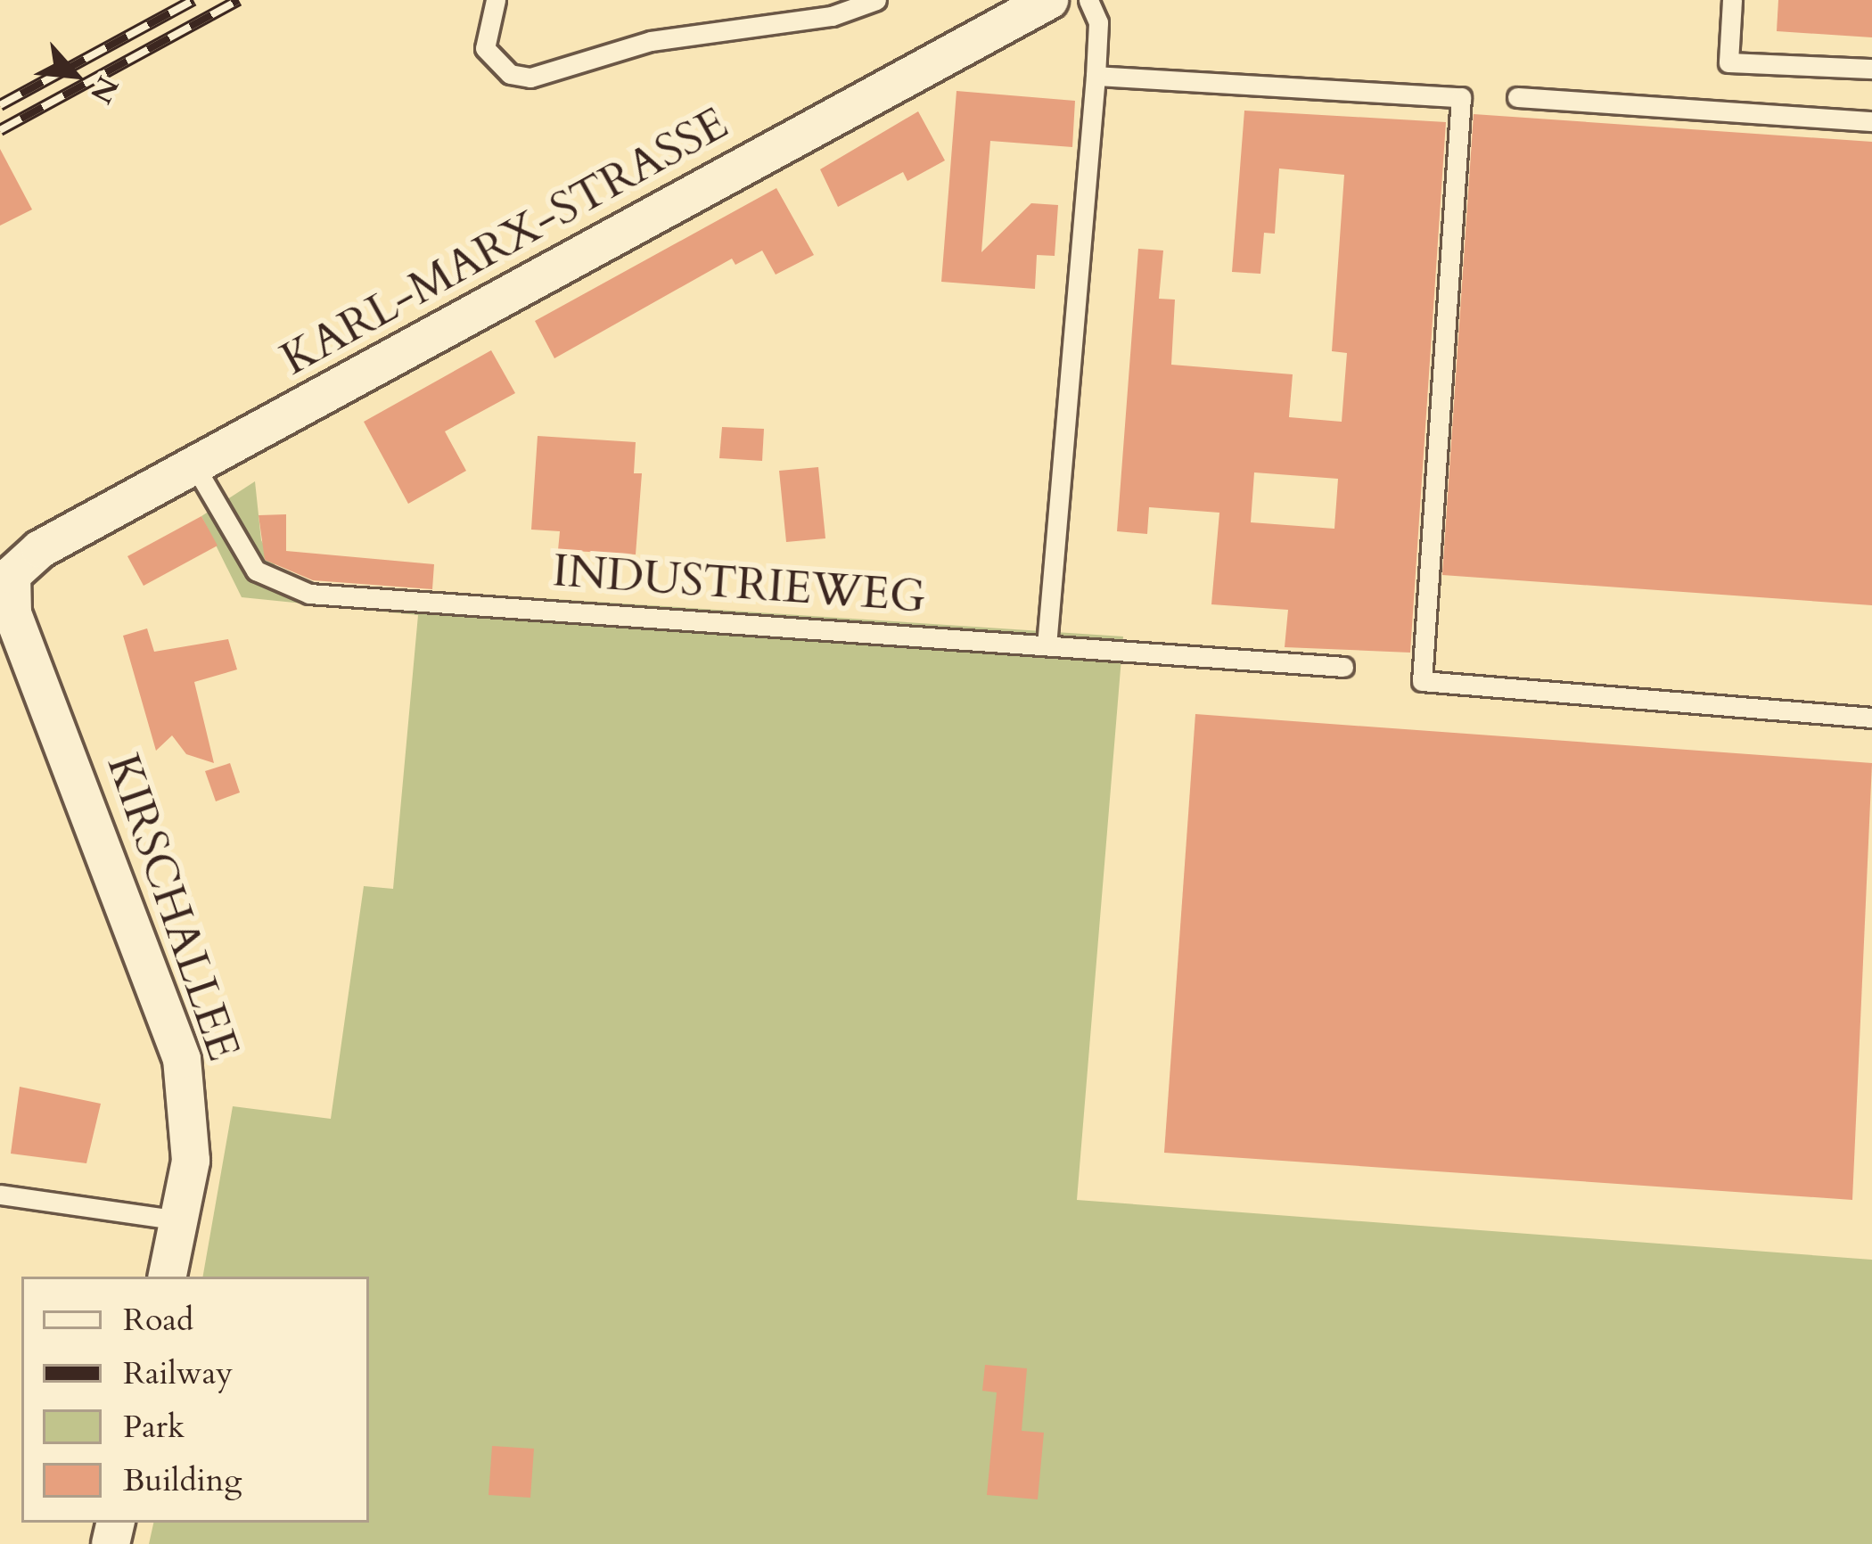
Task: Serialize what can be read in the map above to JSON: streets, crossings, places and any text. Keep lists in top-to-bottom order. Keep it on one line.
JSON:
{"streets":{"street":["KARL-MARX-STRASSE","KIRSCHALLEE"],"lane":["INDUSTRIEWEG"]},"crossings":[["KARL-MARX-STRASSE","INDUSTRIEWEG"],["KARL-MARX-STRASSE","KIRSCHALLEE"]],"legend":["Road","Railway","Park","Building"],"north":"bottom right"}
